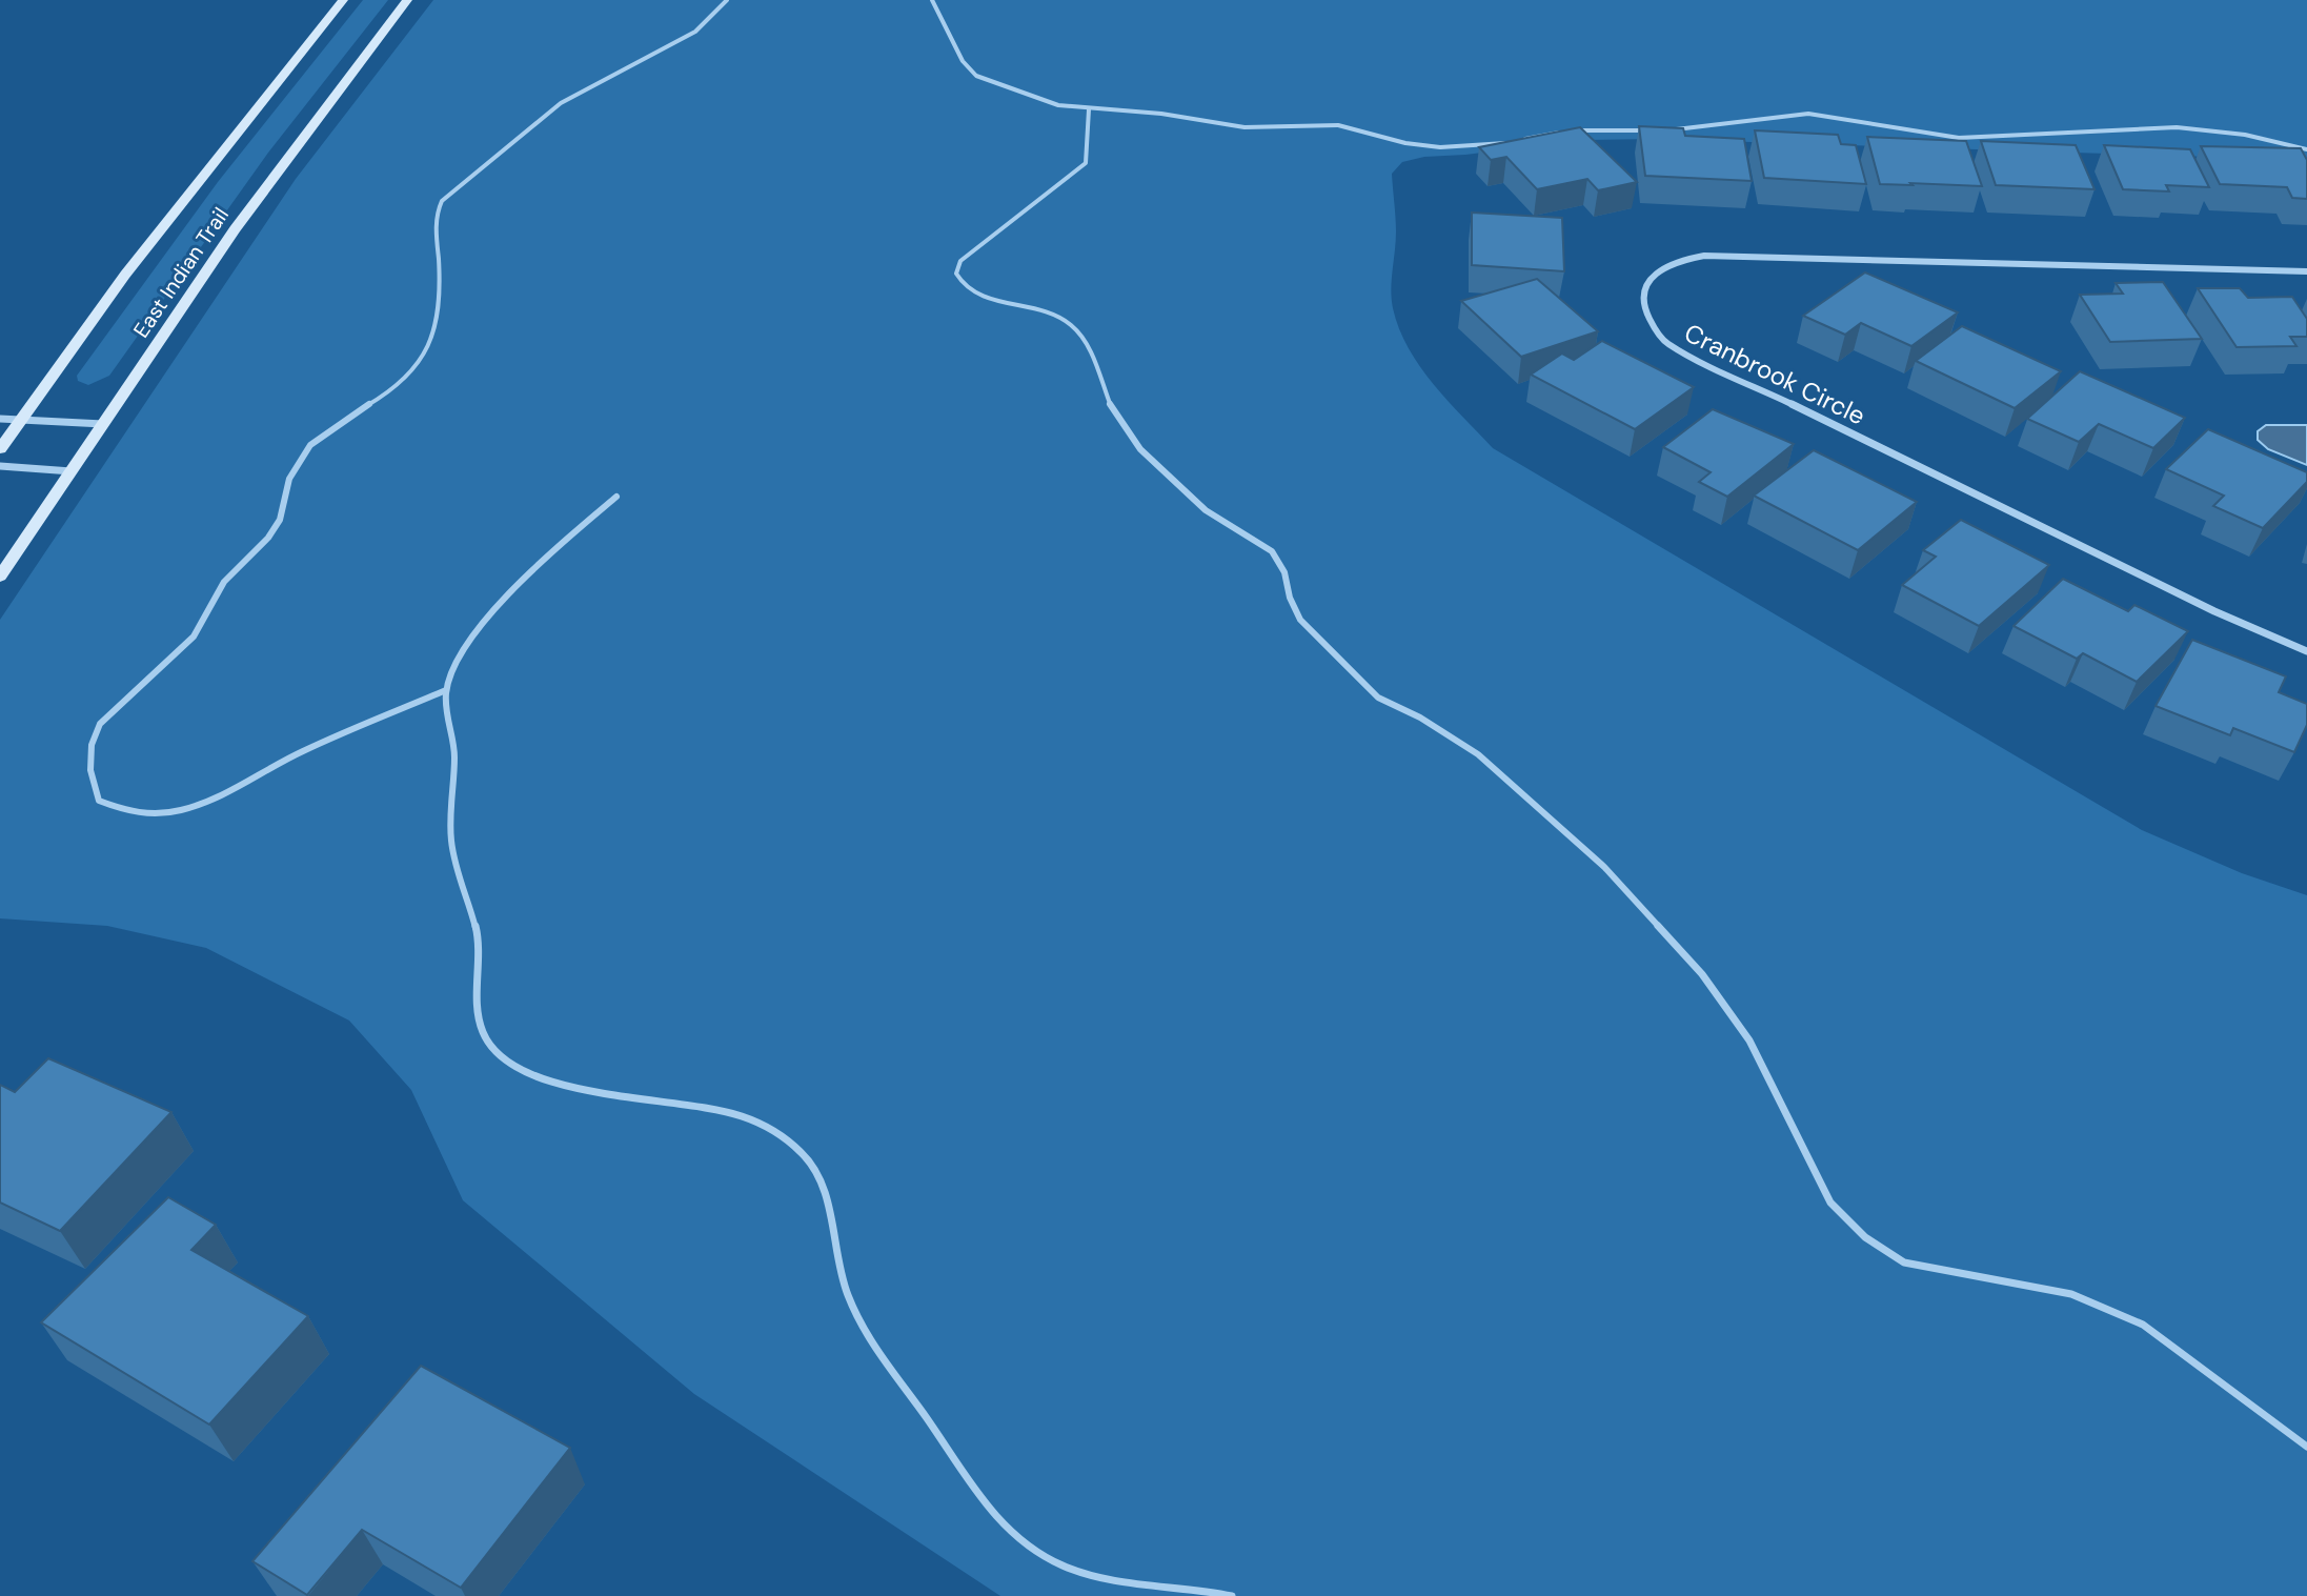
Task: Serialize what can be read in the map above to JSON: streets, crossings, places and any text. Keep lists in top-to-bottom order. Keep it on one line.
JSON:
{"streets":{"main road":["East Indian Trail"],"street":["Cranbrook Circle"]}}
